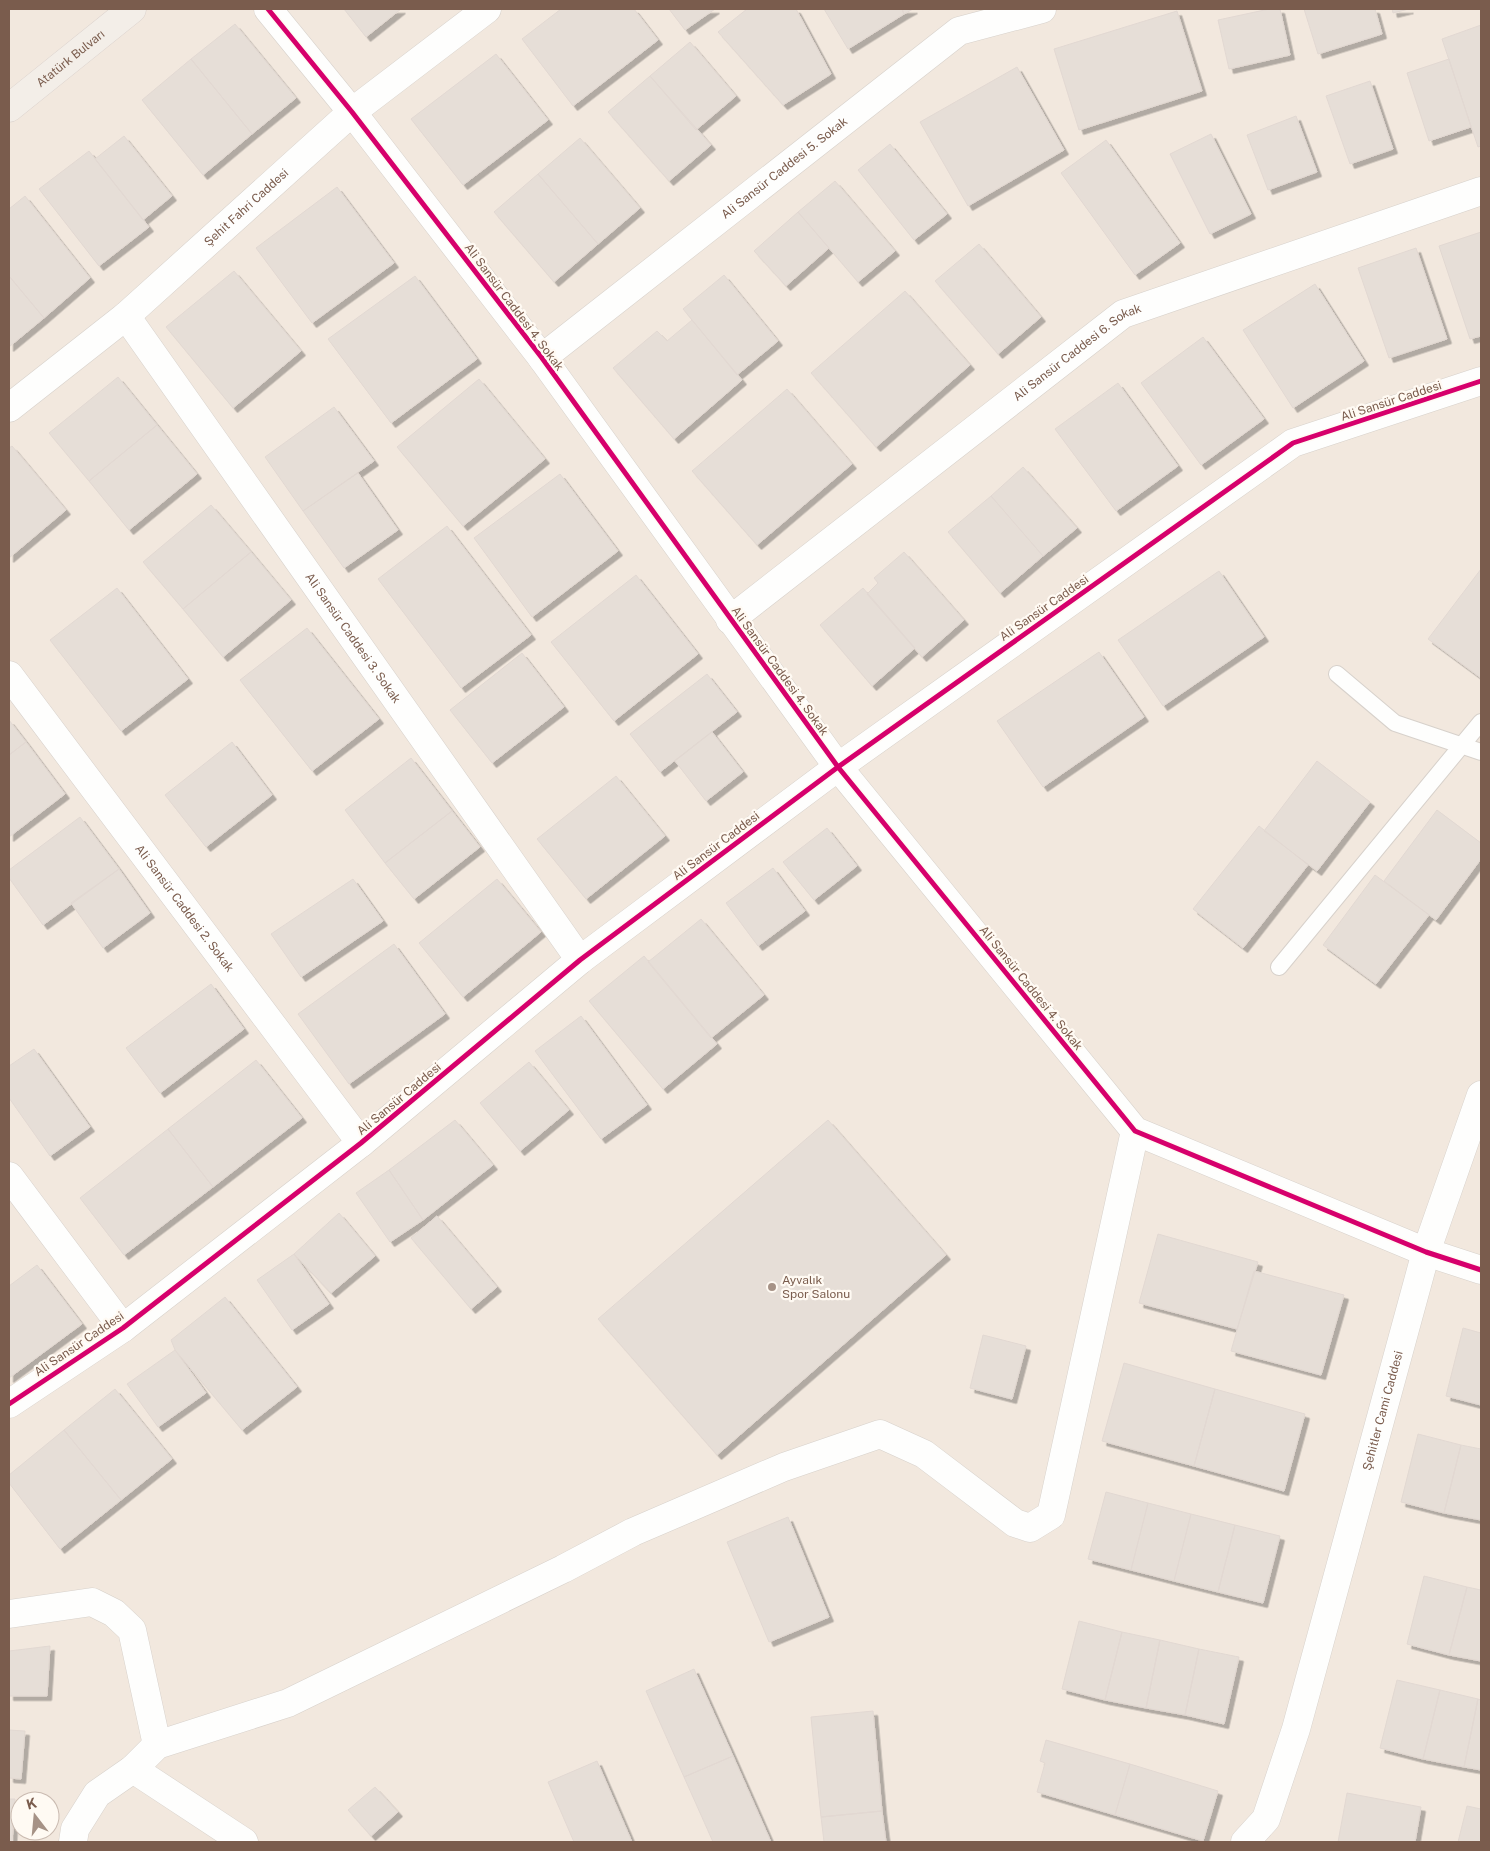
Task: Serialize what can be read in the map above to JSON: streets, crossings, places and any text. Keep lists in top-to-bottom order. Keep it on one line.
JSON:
{"streets":{"main road":["Atatürk Bulvarı"],"street":["Ali Sansür Caddesi 5. Sokak","Şehit Fahri Caddesi","Ali Sansür Caddesi 4. Sokak","Ali Sansür Caddesi 6. Sokak","Ali Sansür Caddesi","Ali Sansür Caddesi 3. Sokak","Ali Sansür Caddesi 2. Sokak","Şehitler Cami Caddesi"]},"crossings":[["Ali Sansür Caddesi 5. Sokak","Ali Sansür Caddesi 4. Sokak"],["Şehit Fahri Caddesi","Ali Sansür Caddesi 4. Sokak"],["Şehit Fahri Caddesi","Ali Sansür Caddesi 3. Sokak"],["Ali Sansür Caddesi 4. Sokak","Ali Sansür Caddesi 6. Sokak"],["Ali Sansür Caddesi 4. Sokak","Ali Sansür Caddesi"],["Ali Sansür Caddesi 4. Sokak","Şehitler Cami Caddesi"],["Ali Sansür Caddesi","Ali Sansür Caddesi 3. Sokak"],["Ali Sansür Caddesi","Ali Sansür Caddesi 2. Sokak"]],"places":["Ayvalık Spor Salonu"],"north":"top"}
